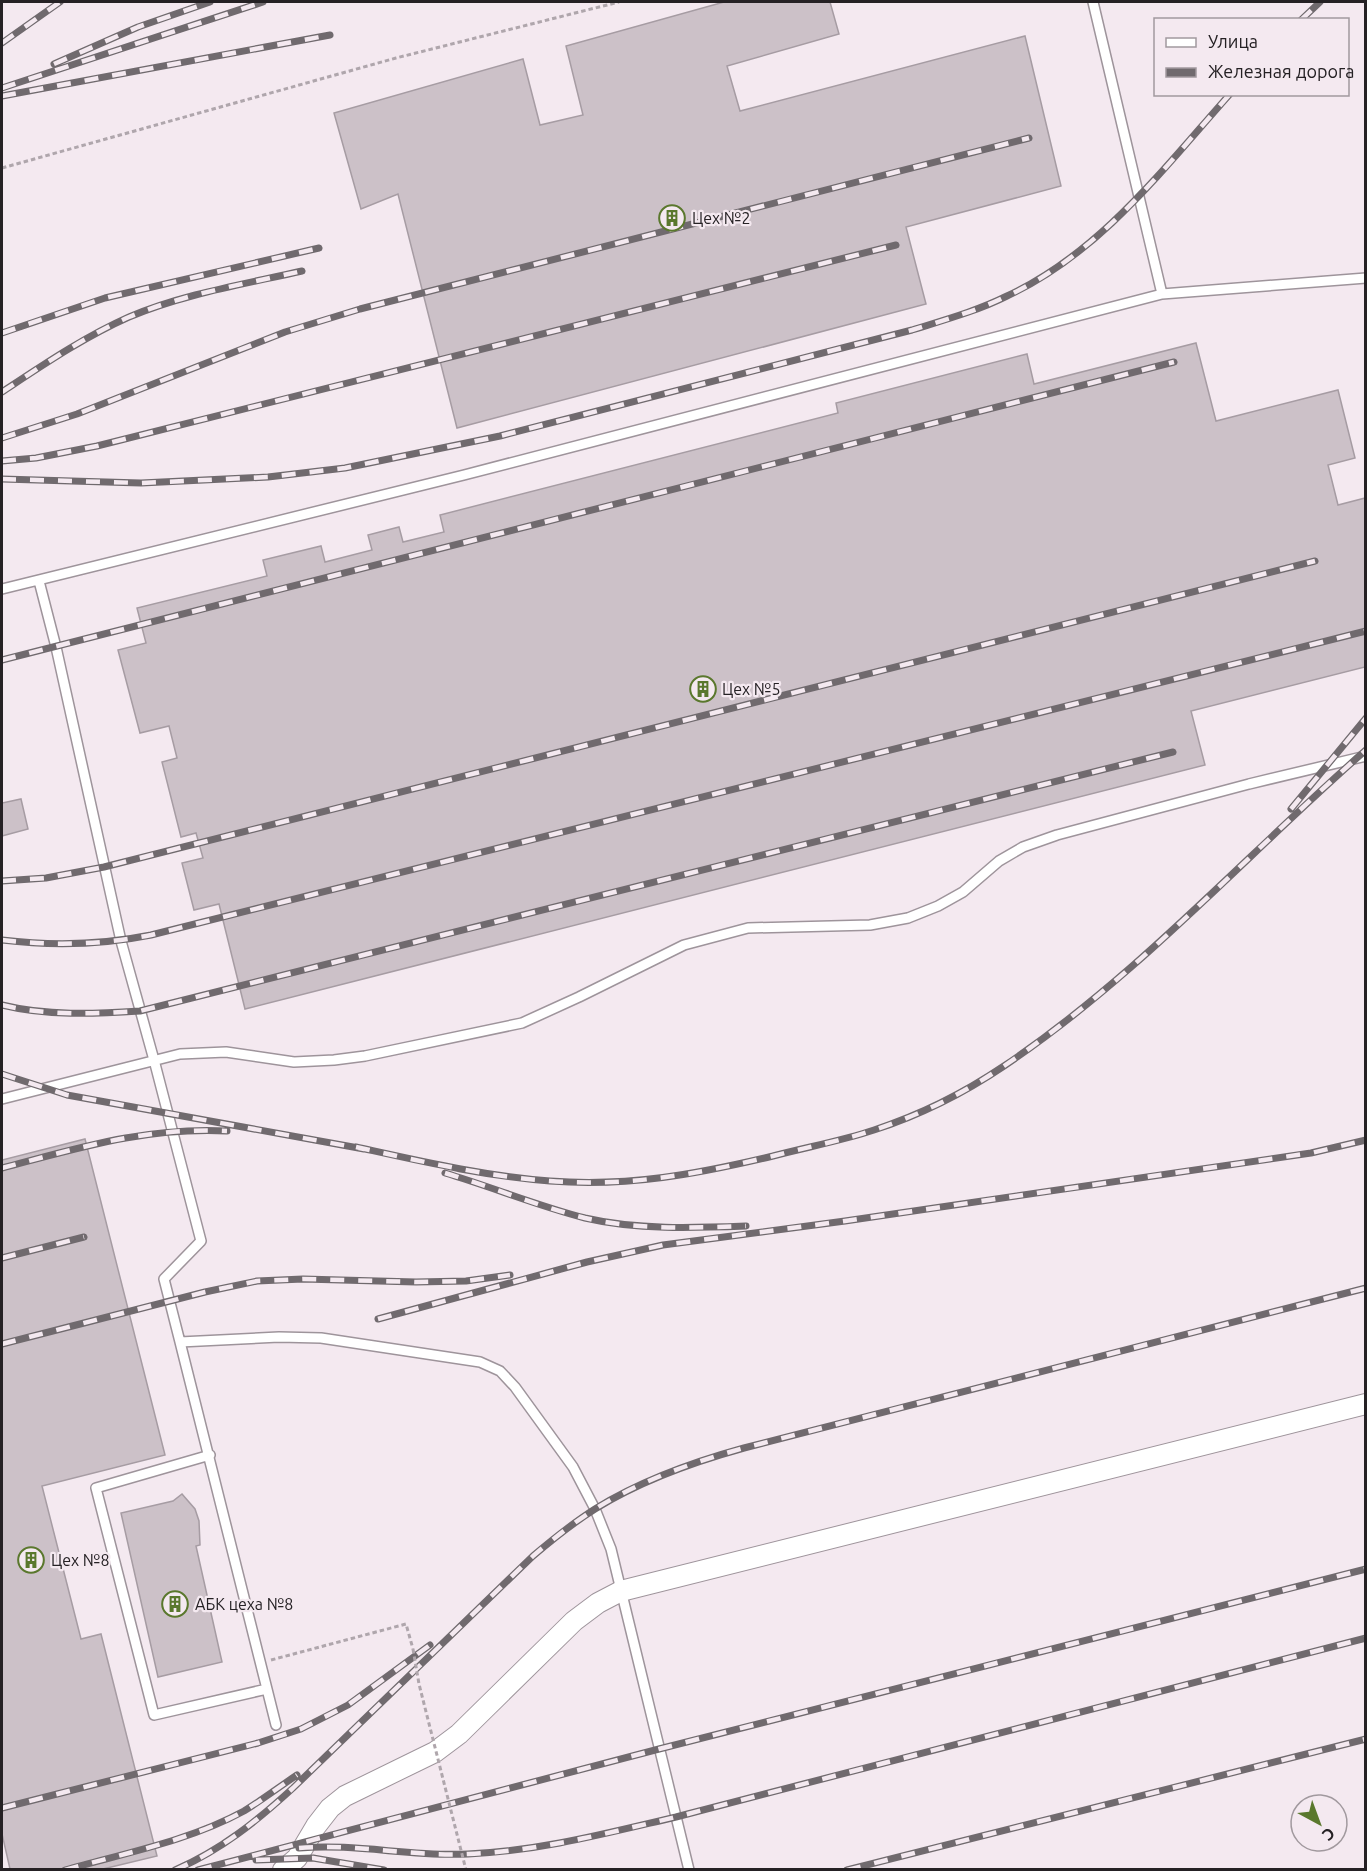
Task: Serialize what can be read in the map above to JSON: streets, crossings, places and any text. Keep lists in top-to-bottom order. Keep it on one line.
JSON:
{"places":{"building":["Цех №2","Цех №5","Цех №8","АБК цеха №8"]},"legend":["Улица","Железная дорога"],"north":"bottom right"}
